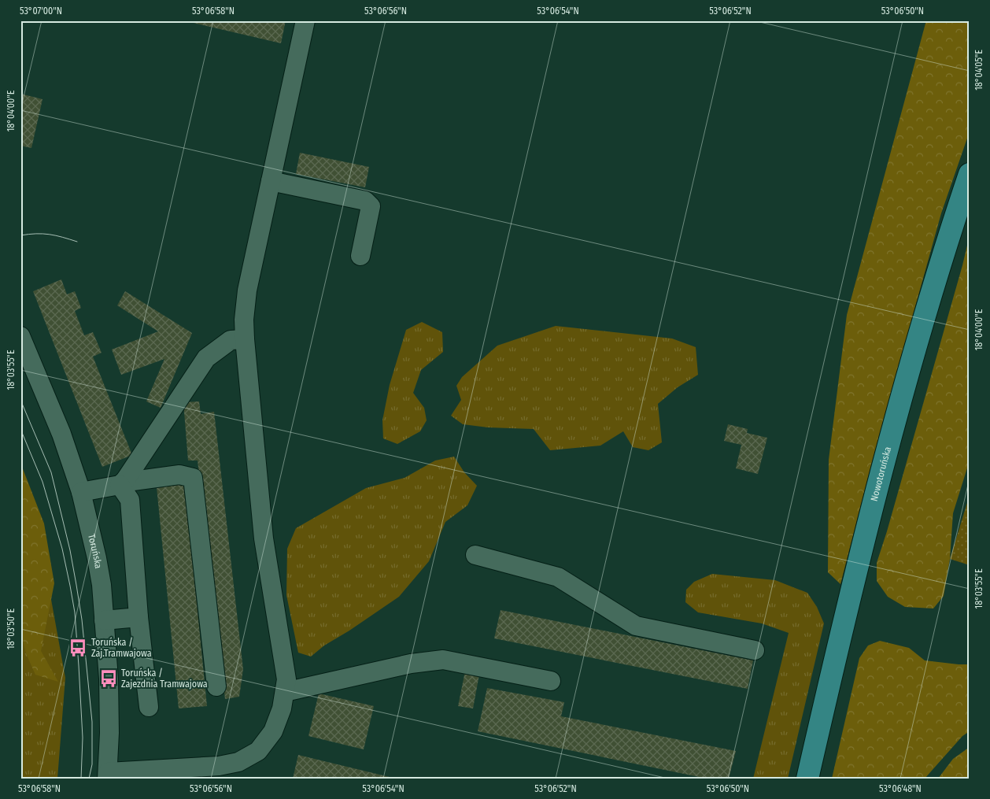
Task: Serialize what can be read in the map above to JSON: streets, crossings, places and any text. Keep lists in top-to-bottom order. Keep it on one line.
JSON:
{"streets":{"main road":["Nowotoruńska"],"street":["Toruńska"]},"places":{"bus stop":["Toruńska / Zaj.Tramwajowa","Toruńska / Zajezdnia Tramwajowa"]},"coordinates":["53°07'00\"N","53°06'58\"N","53°06'56\"N","53°06'54\"N","53°06'52\"N","53°06'50\"N","18°04'05\"E","18°04'00\"E","18°03'55\"E","18°03'50\"E","53°06'48\"N"]}
